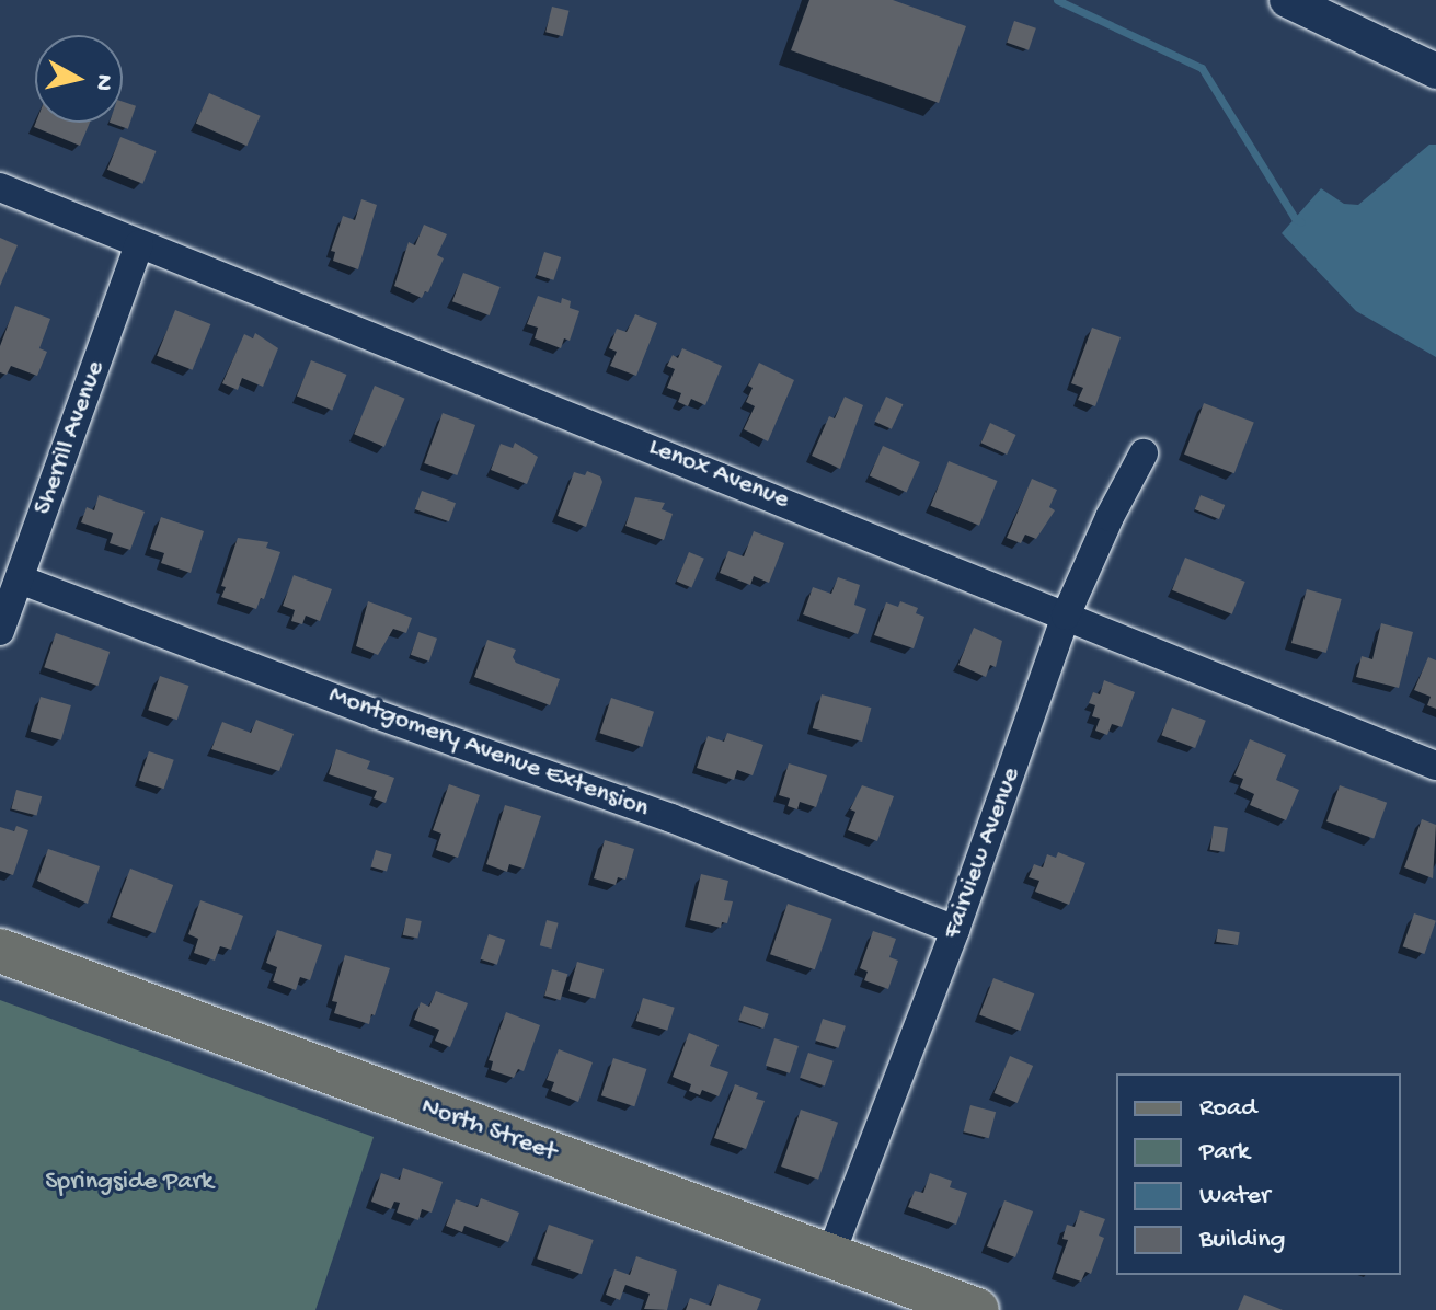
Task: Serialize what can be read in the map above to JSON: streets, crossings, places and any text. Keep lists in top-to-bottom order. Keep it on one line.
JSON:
{"streets":{"main road":["North Street"],"street":["Sherrill Avenue","Lenox Avenue","Montgomery Avenue Extension","Fairview Avenue"]},"crossings":[["Sherrill Avenue","Lenox Avenue"],["Sherrill Avenue","Montgomery Avenue Extension"],["Lenox Avenue","Fairview Avenue"],["Montgomery Avenue Extension","Fairview Avenue"],["Fairview Avenue","North Street"]],"parks":["Springside Park"],"legend":["Road","Park","Water","Building"],"north":"right"}
